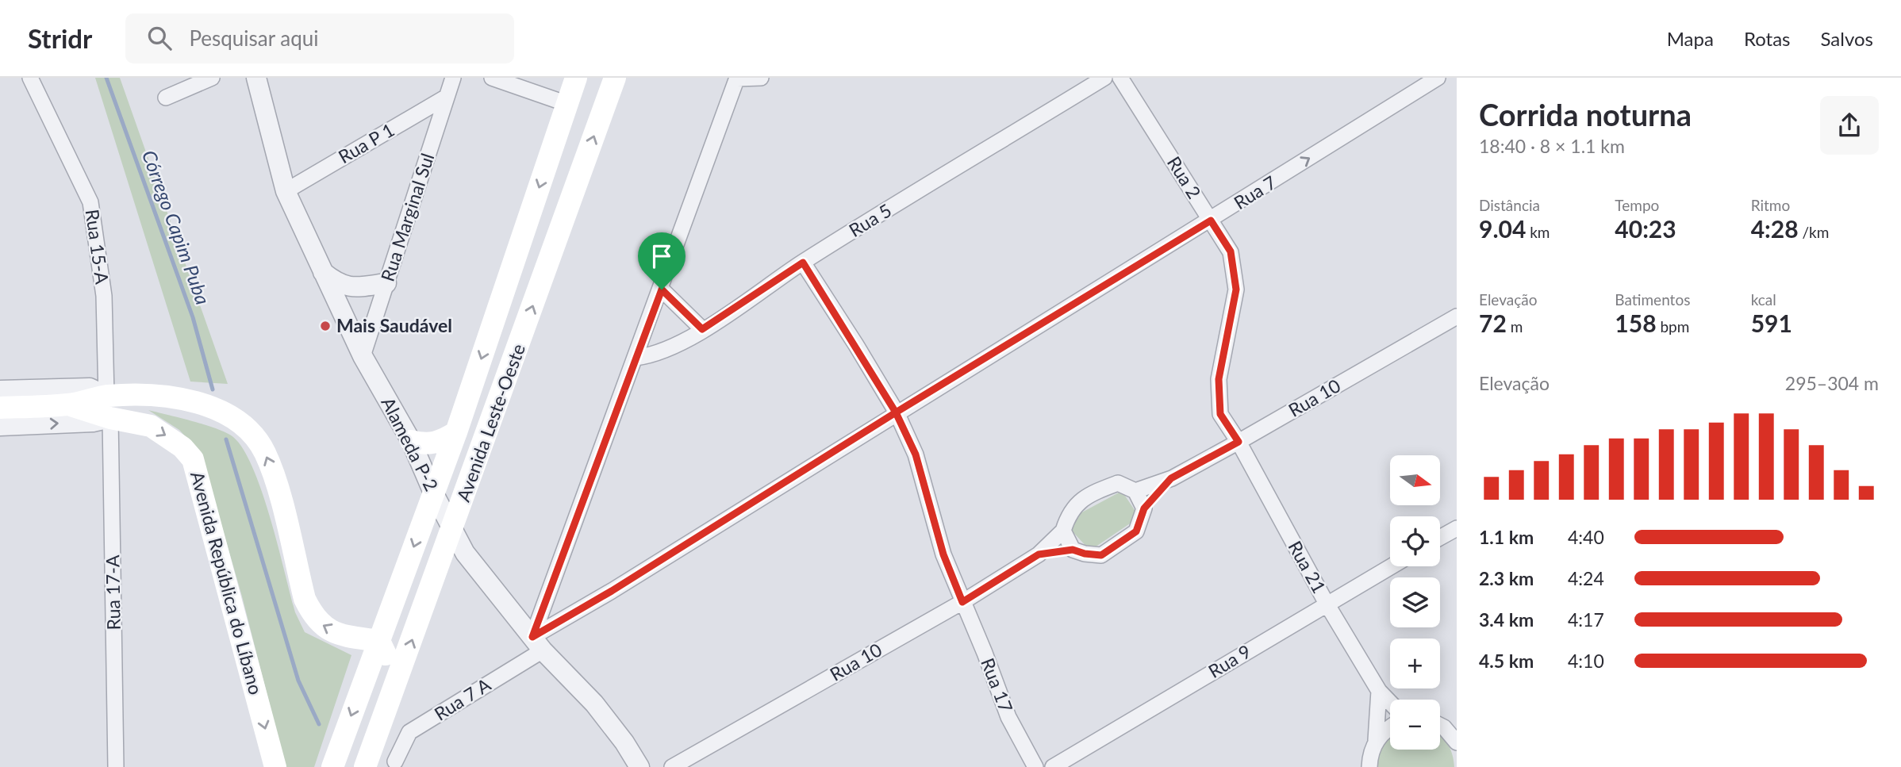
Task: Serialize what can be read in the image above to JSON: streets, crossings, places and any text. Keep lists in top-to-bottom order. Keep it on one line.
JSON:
{"streets":{"main road":["Avenida Leste-Oeste","Avenida República do Líbano"],"street":["Rua P 1","Rua 2","Rua 7","Rua Marginal Sul","Rua 5","Rua 15-A","Rua 10","Alameda P-2","Rua 21","Rua 17-A","Rua 9","Rua 17","Rua 7 A"]},"crossings":[["Rua P 1","Rua Marginal Sul"],["Rua P 1","Alameda P-2"],["Rua 2","Rua 7"],["Rua 2","Rua 10"],["Rua 2","Rua 21"],["Rua 7","Alameda P-2"],["Rua 7","Rua 17"],["Rua 7","Rua 7 A"],["Rua Marginal Sul","Alameda P-2"],["Rua 5","Rua 17"],["Rua 15-A","Avenida República do Líbano"],["Rua 10","Rua 21"],["Rua 10","Rua 17"],["Avenida Leste-Oeste","Alameda P-2"],["Avenida Leste-Oeste","Avenida República do Líbano"],["Alameda P-2","Rua 7 A"],["Rua 21","Rua 9"],["Avenida República do Líbano","Rua 17-A"]],"water":["Córrego Capim Puba"],"places":["Mais Saudável"],"north":"right","page":{"header":"Stridr","search":"Pesquisar aqui","nav":["Mapa","Rotas","Salvos"],"heading":["Corrida noturna","18:40 · 8 × 1.1 km"],"stats":[["Distância","9.04 km"],["Tempo","40:23"],["Ritmo","4:28 /km"],["Elevação","72 m"],["Batimentos","158 bpm"],["kcal","591"]],"chart":["Elevação","295–304 m"],"map_buttons":["+","−"],"list":[{"name":"1.1 km","note":"4:40"},{"name":"2.3 km","note":"4:24"},{"name":"3.4 km","note":"4:17"},{"name":"4.5 km","note":"4:10"}]}}
